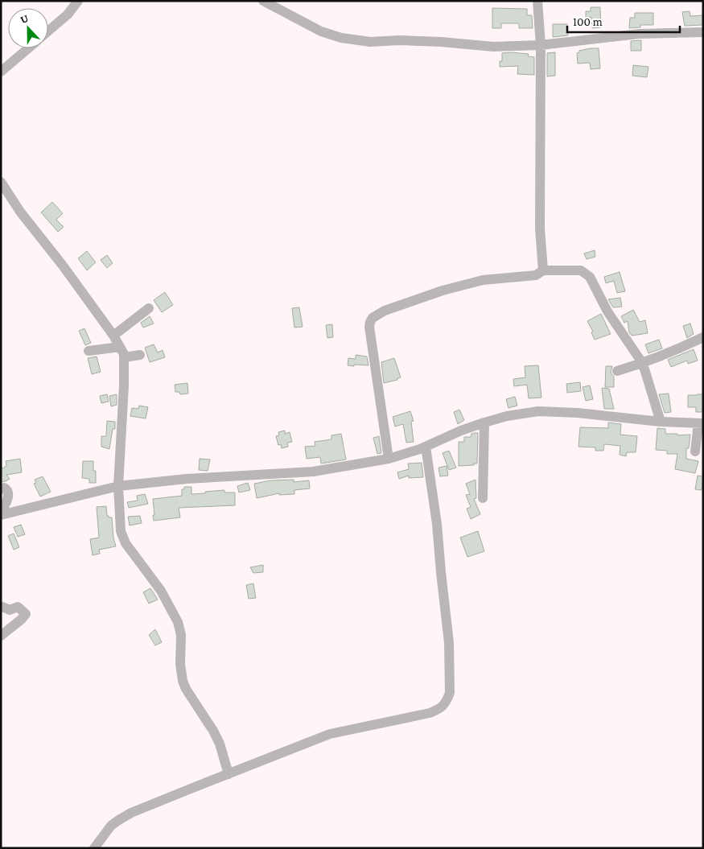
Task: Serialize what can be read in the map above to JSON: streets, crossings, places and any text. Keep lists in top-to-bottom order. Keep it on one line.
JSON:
{"scale_bar":"100 m","north":"top"}
